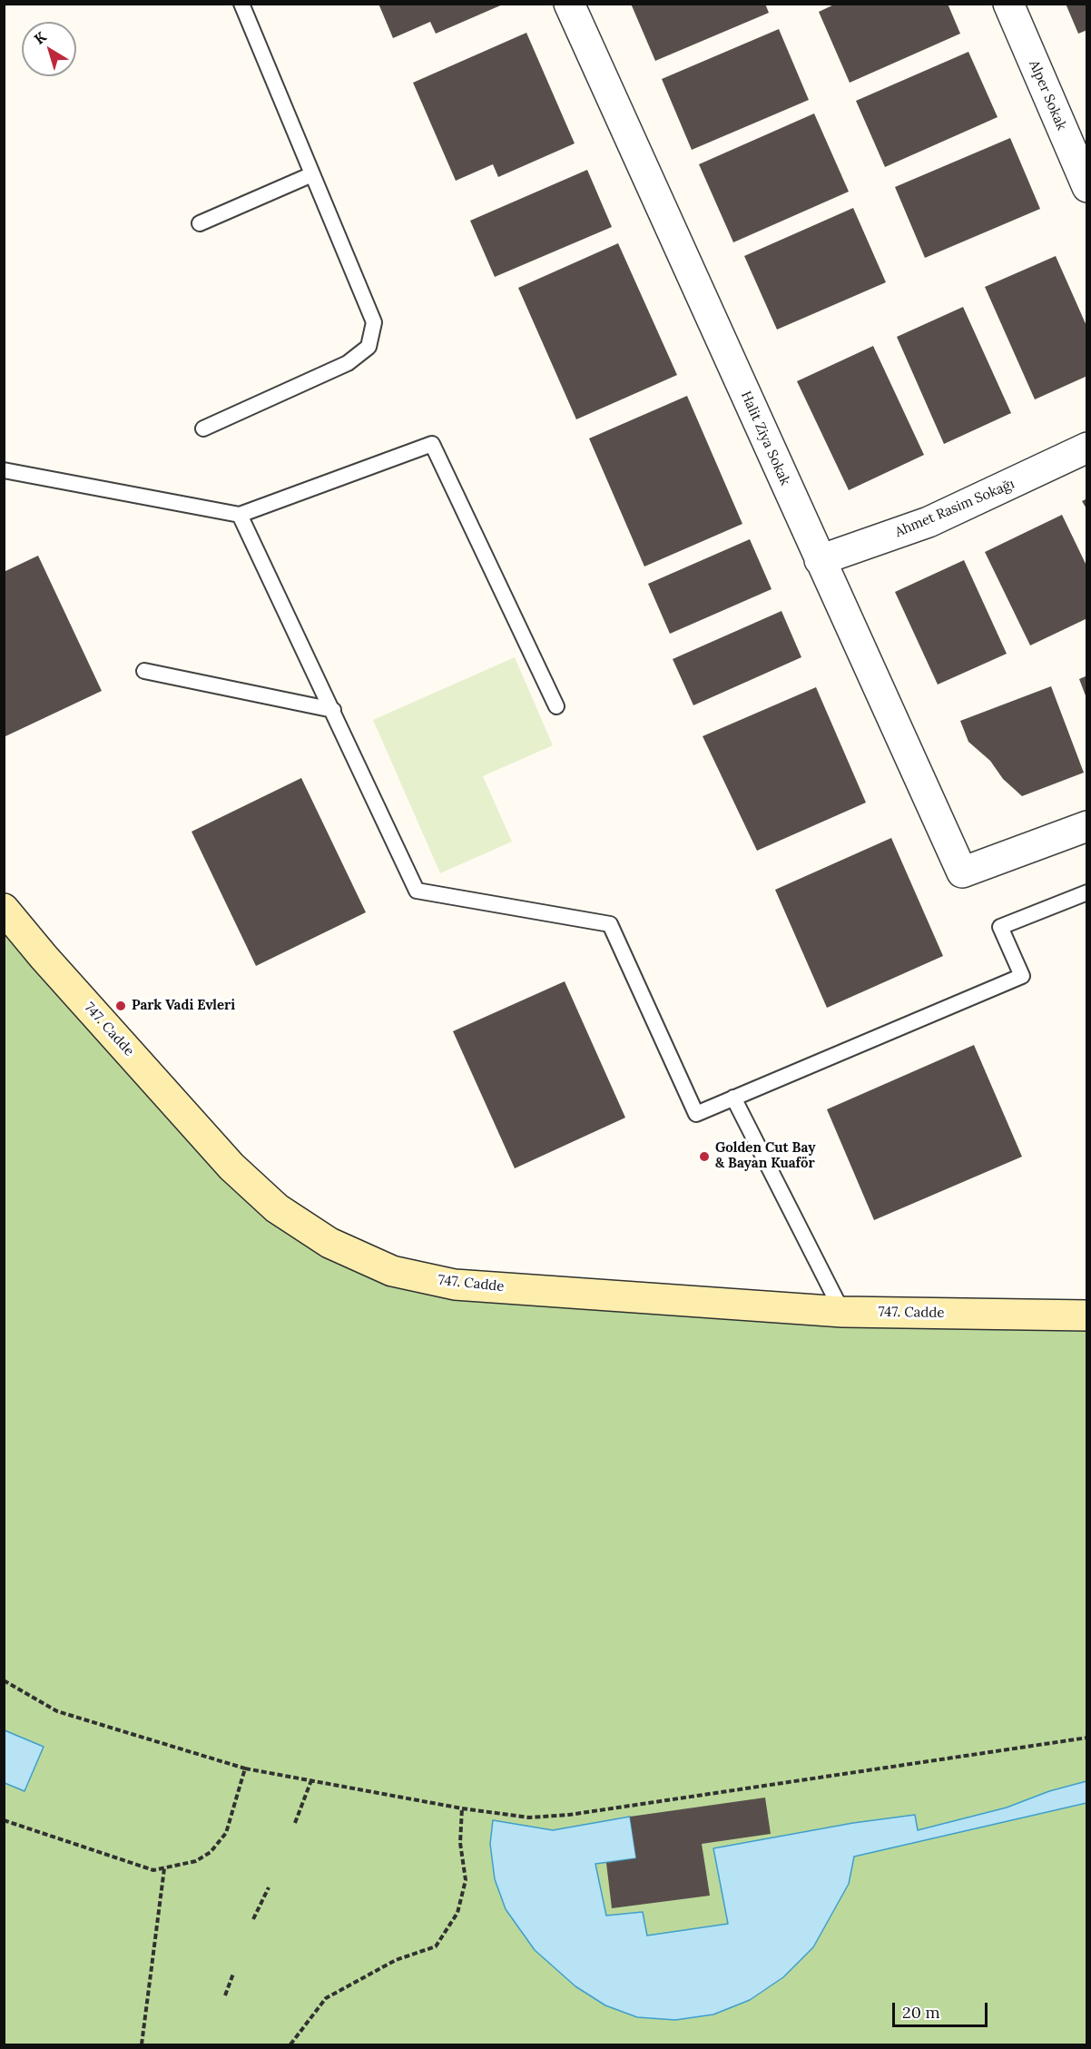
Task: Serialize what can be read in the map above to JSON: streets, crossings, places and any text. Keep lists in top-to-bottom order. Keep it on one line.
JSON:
{"streets":{"street":["Alper Sokak","Halit Ziya Sokak","Ahmet Rasim Sokağı","747. Cadde"]},"crossings":[["Halit Ziya Sokak","Ahmet Rasim Sokağı"]],"places":["Park Vadi Evleri","Golden Cut Bay & Bayan Kuaför"],"scale_bar":"20 m","north":"top left"}
